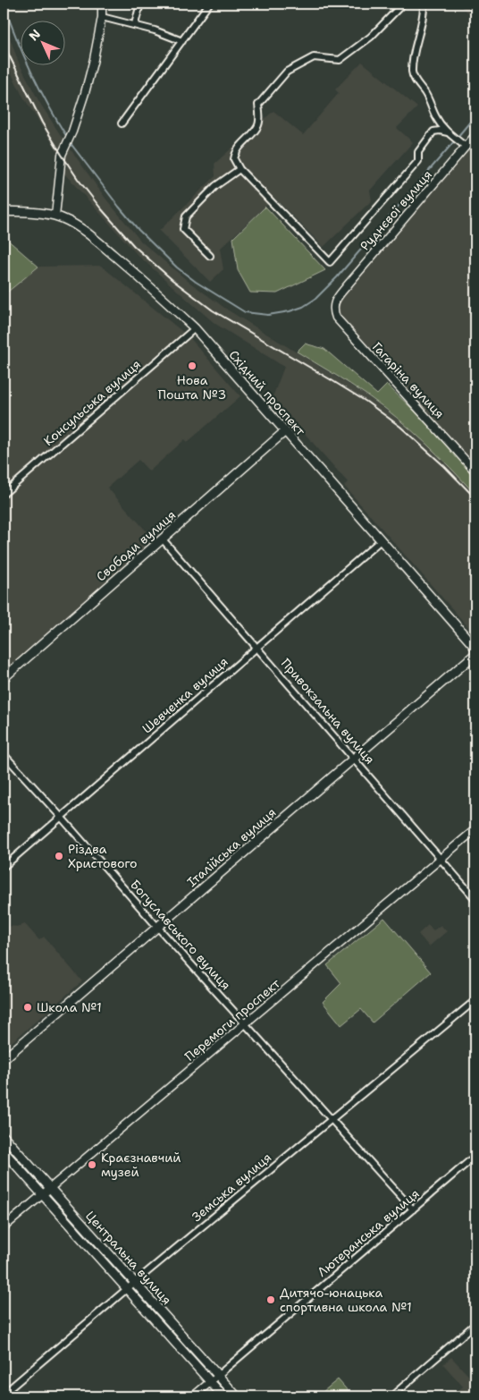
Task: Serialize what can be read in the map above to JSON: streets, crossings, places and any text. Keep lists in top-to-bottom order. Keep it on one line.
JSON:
{"streets":{"main road":["Східний проспект","Свободи вулиця","Італійська вулиця","Центральна вулиця"],"street":["Руднєвої вулиця","Гагаріна вулиця","Консульська вулиця","Шевченка вулиця","Привокзальна вулиця","Богуславського вулиця","Перемоги проспект","Земська вулиця","Лютеранська вулиця"]},"crossings":[["Руднєвої вулиця","Гагаріна вулиця"],["Східний проспект","Консульська вулиця"],["Східний проспект","Свободи вулиця"],["Східний проспект","Шевченка вулиця"],["Свободи вулиця","Привокзальна вулиця"],["Шевченка вулиця","Привокзальна вулиця"],["Шевченка вулиця","Богуславського вулиця"],["Привокзальна вулиця","Італійська вулиця"],["Привокзальна вулиця","Перемоги проспект"],["Італійська вулиця","Богуславського вулиця"],["Богуславського вулиця","Перемоги проспект"],["Богуславського вулиця","Земська вулиця"],["Богуславського вулиця","Лютеранська вулиця"],["Перемоги проспект","Центральна вулиця"],["Земська вулиця","Центральна вулиця"],["Лютеранська вулиця","Центральна вулиця"]],"places":["Нова Пошта №3","Різдва Христового","Школа №1","Краєзнавчий музей","Дитячо-юнацька спортивна школа №1"],"north":"top left"}
